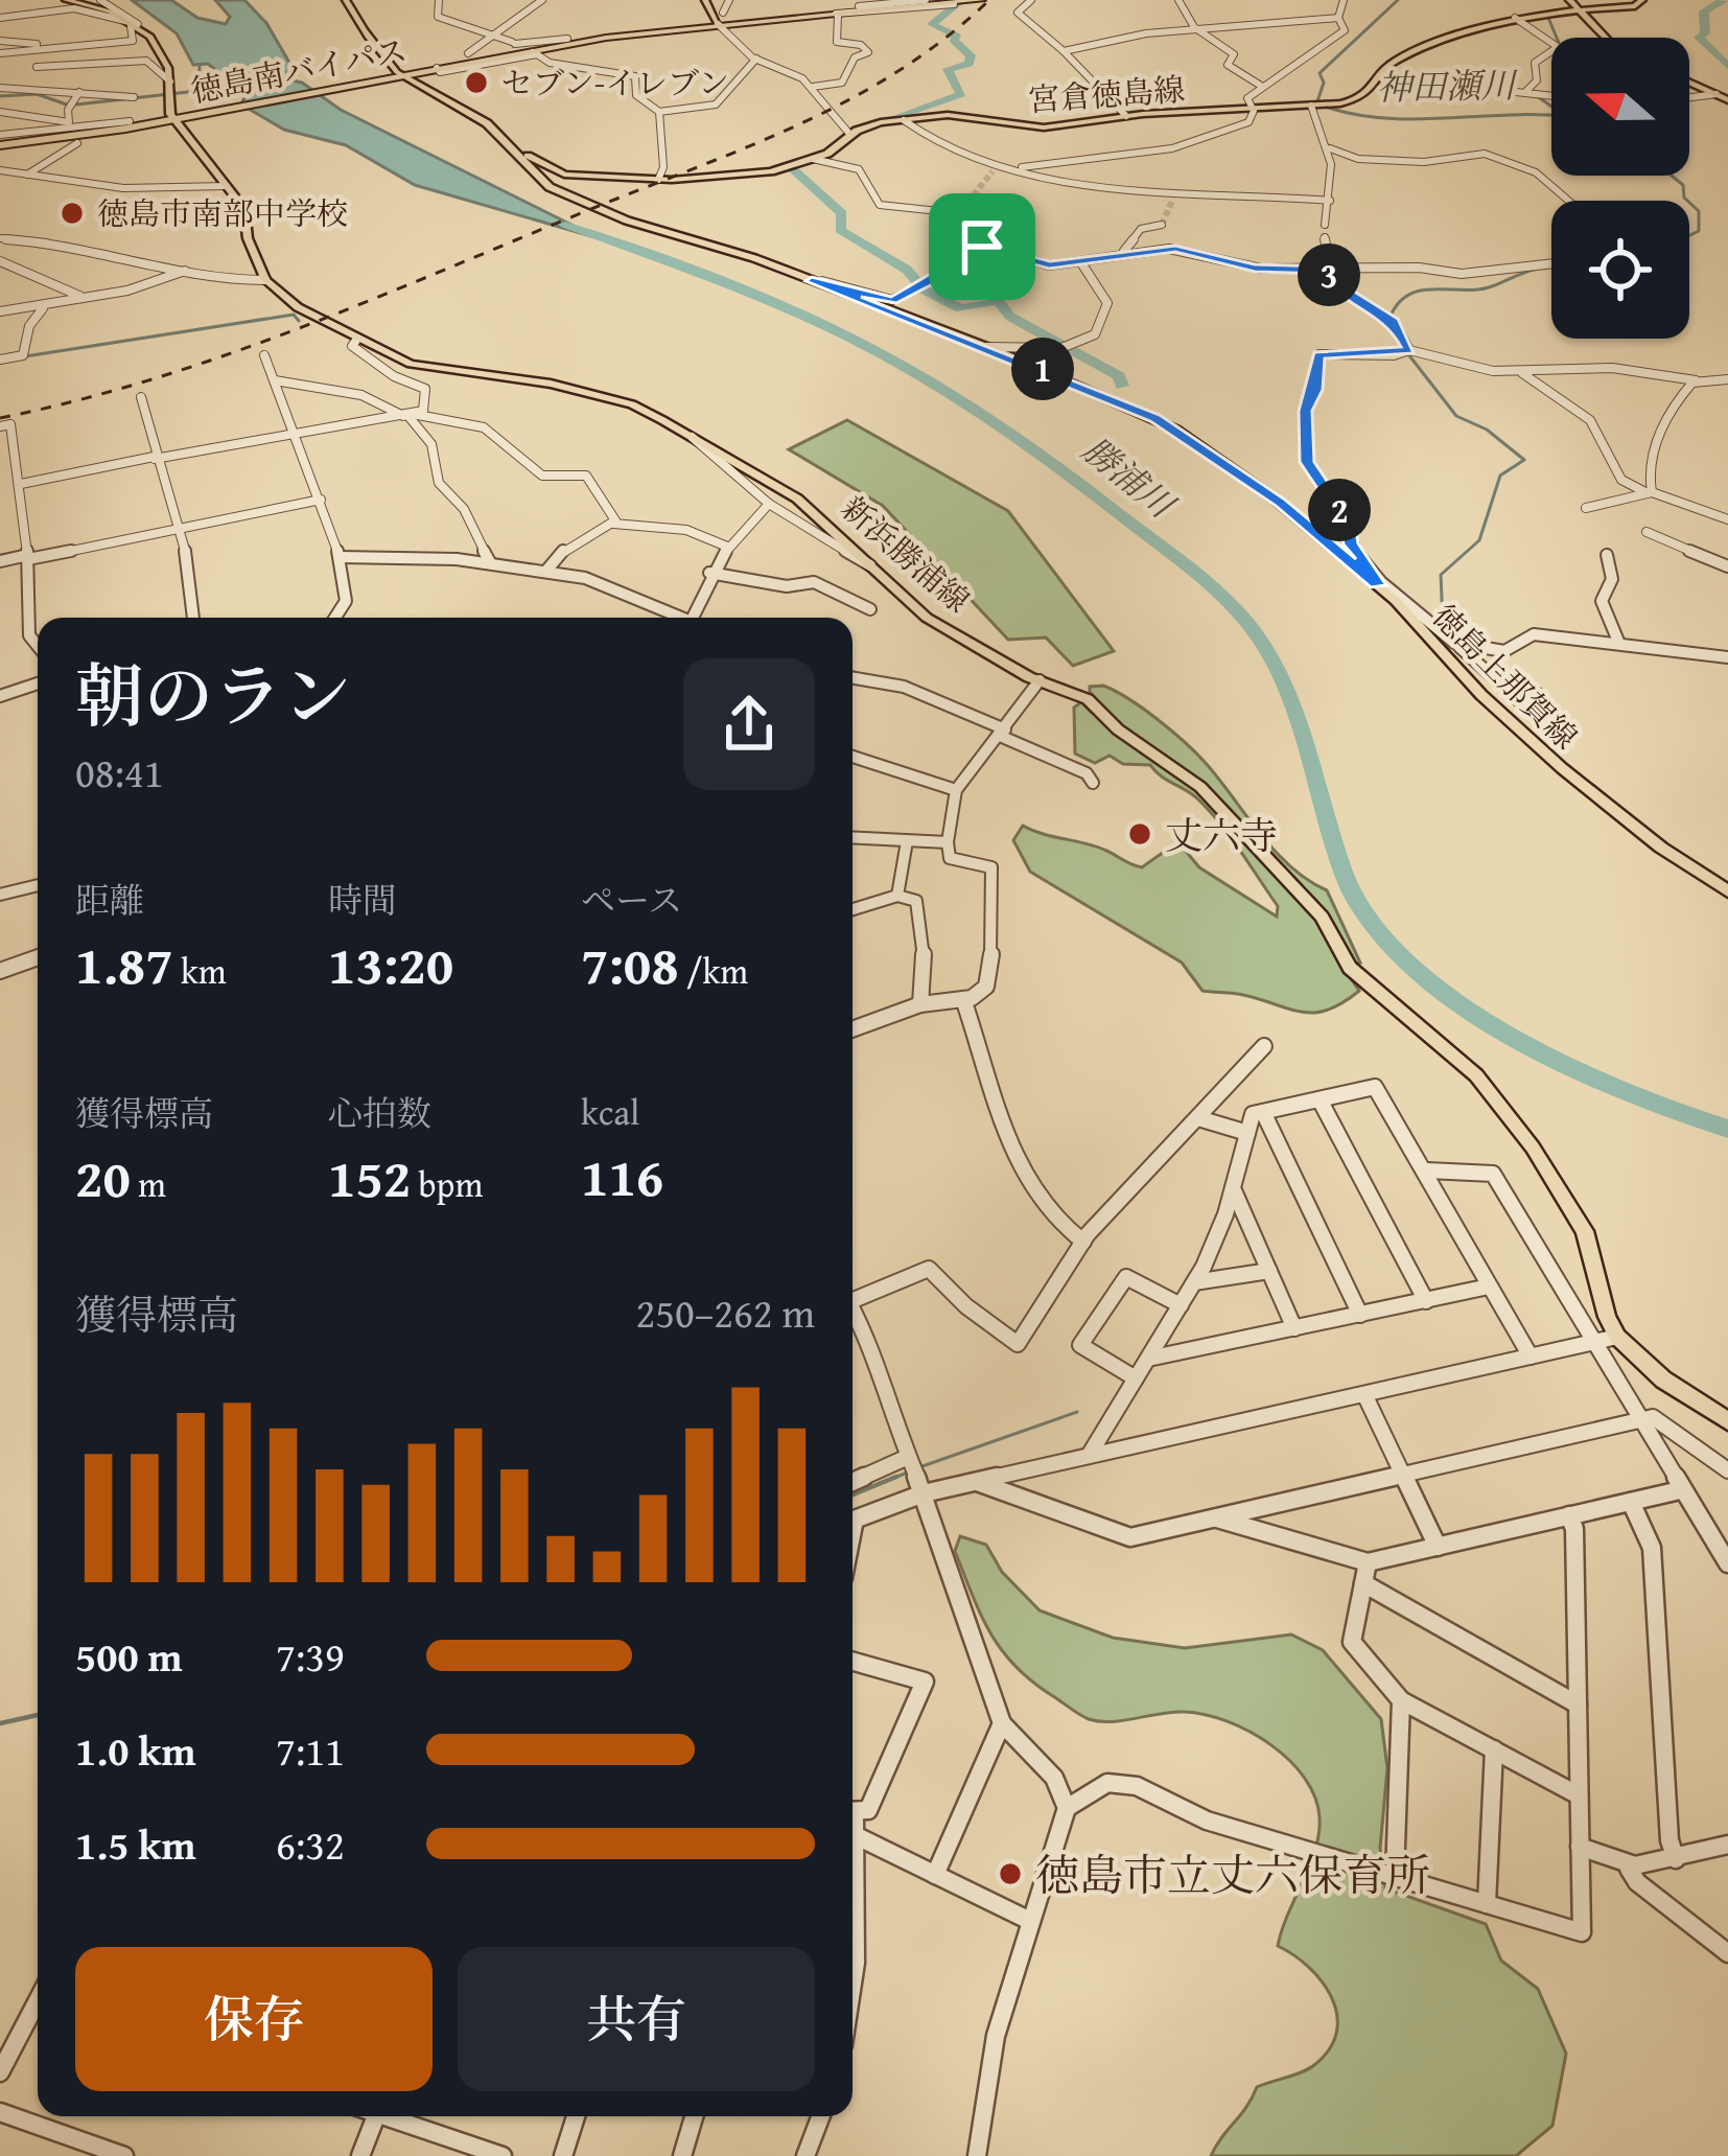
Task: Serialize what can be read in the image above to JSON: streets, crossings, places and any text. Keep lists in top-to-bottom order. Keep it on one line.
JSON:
{"streets":{"highway":["徳島南バイパス"],"main road":["宮倉徳島線","新浜勝浦線","徳島上那賀線"]},"crossings":[["徳島南バイパス","徳島上那賀線"],["宮倉徳島線","徳島上那賀線"]],"water":["神田瀬川","勝浦川"],"places":["セブン-イレブン","徳島市南部中学校","丈六寺","徳島市立丈六保育所"],"north":"left","page":{"pins":["3","1","2"],"heading":["朝のラン","08:41"],"stats":[["距離","1.87 km"],["時間","13:20"],["ペース","7:08 /km"],["獲得標高","20 m"],["心拍数","152 bpm"],["kcal","116"]],"chart":["獲得標高","250–262 m"],"list":[{"name":"500 m","note":"7:39"},{"name":"1.0 km","note":"7:11"},{"name":"1.5 km","note":"6:32"}],"buttons":["保存","共有"]}}
